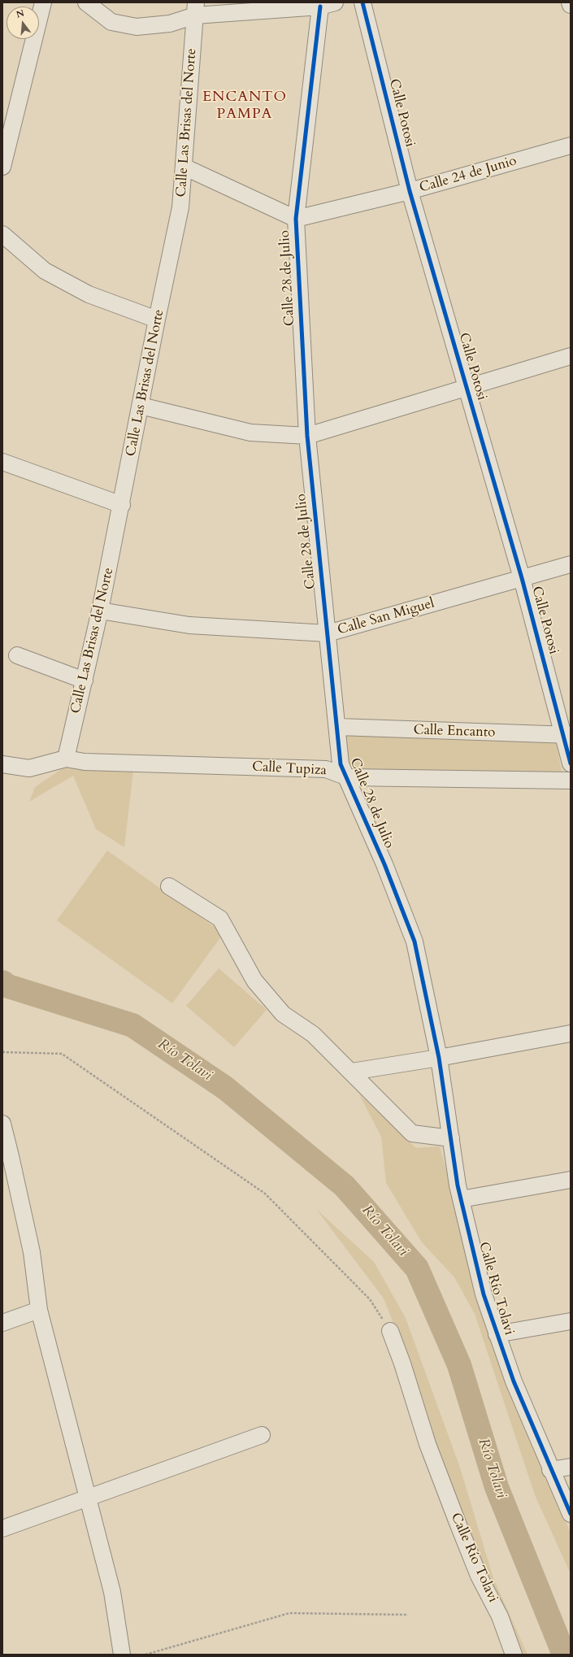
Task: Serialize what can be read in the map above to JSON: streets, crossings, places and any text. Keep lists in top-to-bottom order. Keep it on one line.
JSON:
{"streets":{"street":["Calle Potosi","Calle Las Brisas del Norte","Calle 24 de Junio","Calle 28 de Julio","Calle San Miguel","Calle Encanto","Calle Tupiza","Calle Río Tolavi"]},"crossings":[["Calle Potosi","Calle 24 de Junio"],["Calle Potosi","Calle San Miguel"],["Calle Potosi","Calle Encanto"],["Calle Las Brisas del Norte","Calle San Miguel"],["Calle Las Brisas del Norte","Calle Tupiza"],["Calle 24 de Junio","Calle 28 de Julio"],["Calle 28 de Julio","Calle San Miguel"],["Calle 28 de Julio","Calle Encanto"],["Calle 28 de Julio","Calle Tupiza"],["Calle 28 de Julio","Calle Río Tolavi"]],"districts":["ENCANTO PAMPA"],"water":["Río Tolavi"],"north":"top"}
